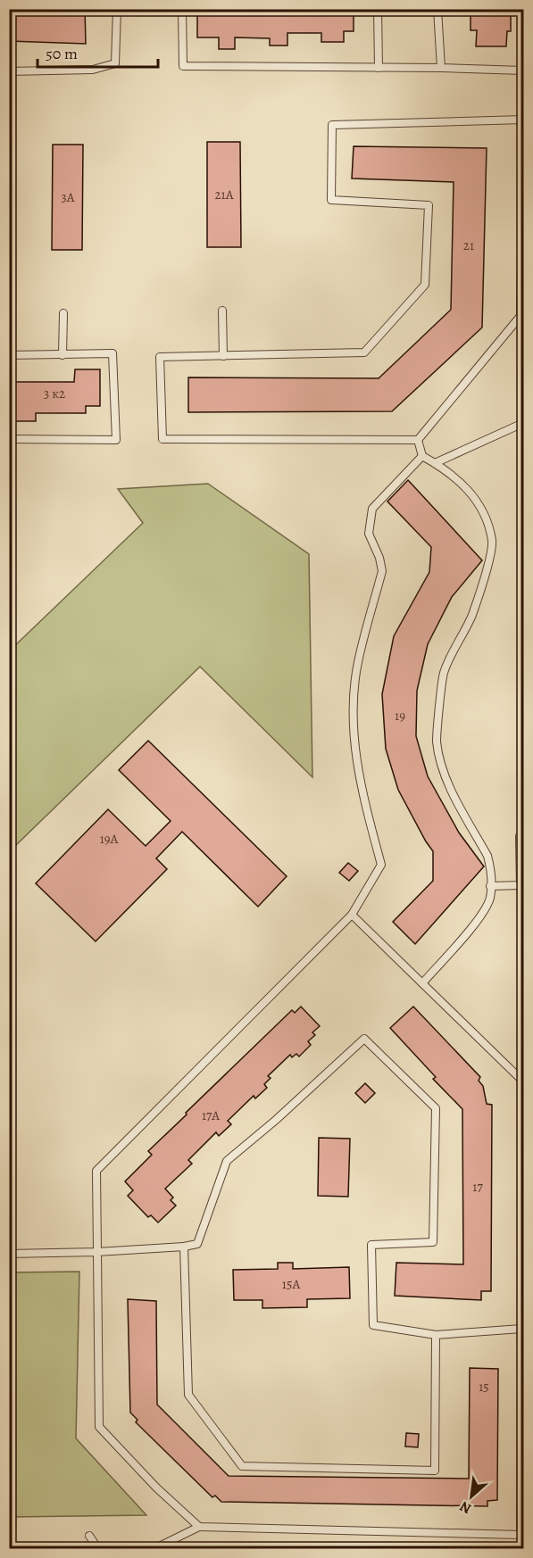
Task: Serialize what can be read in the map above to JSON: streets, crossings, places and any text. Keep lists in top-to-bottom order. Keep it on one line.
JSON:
{"house_numbers":["21А","3А","21","3 к2","19","19А","17А","17","15А","15"],"scale_bar":"50 m","north":"bottom left"}
